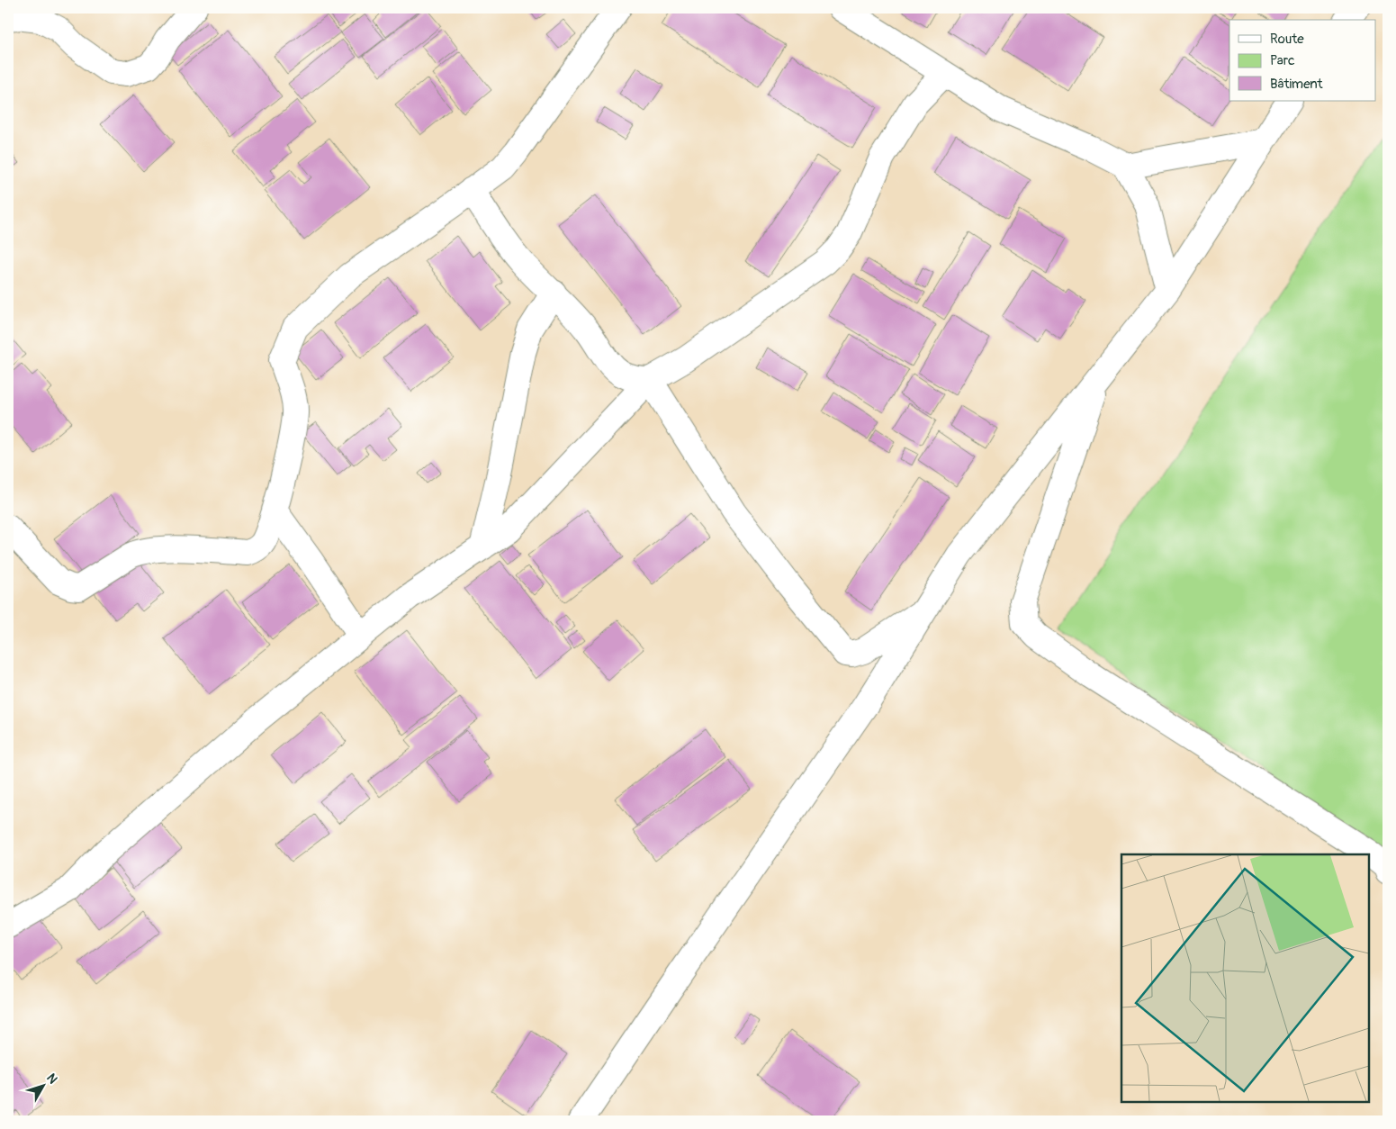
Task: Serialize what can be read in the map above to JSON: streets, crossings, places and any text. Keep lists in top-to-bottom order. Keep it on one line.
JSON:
{"legend":["Route","Parc","Bâtiment"],"north":"top right"}
